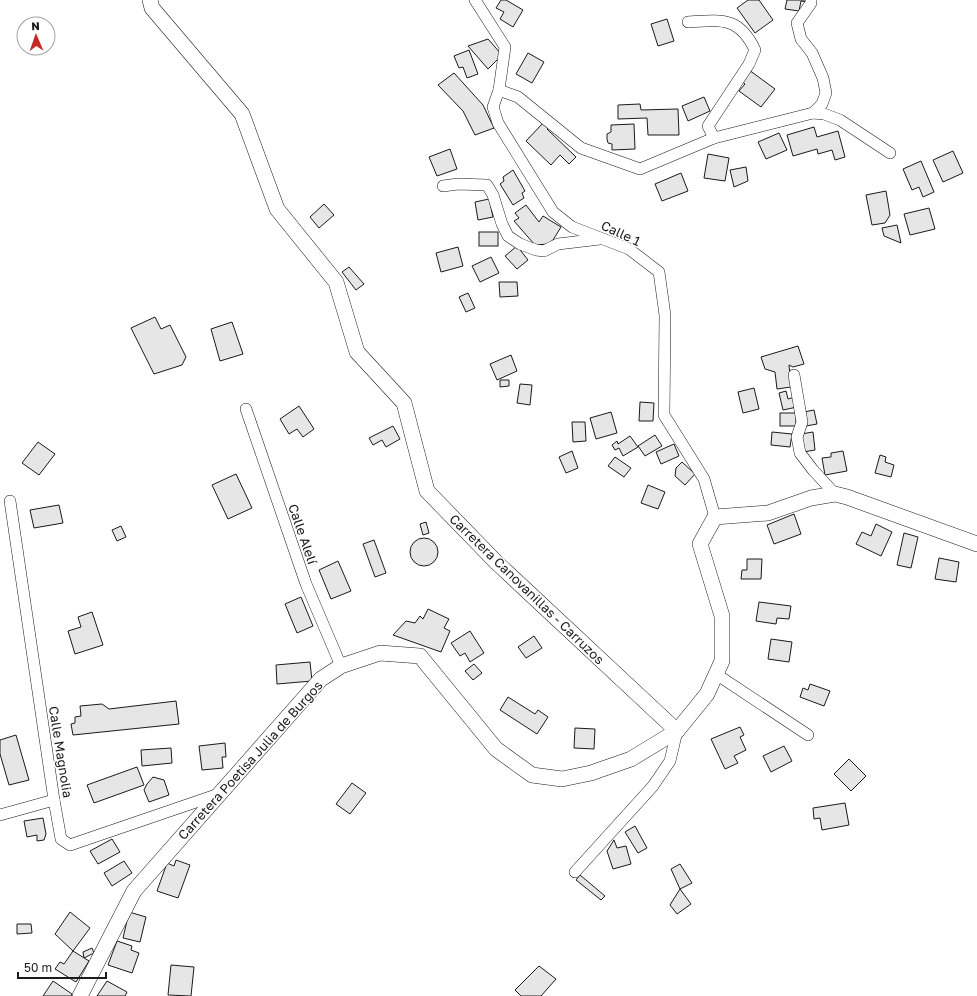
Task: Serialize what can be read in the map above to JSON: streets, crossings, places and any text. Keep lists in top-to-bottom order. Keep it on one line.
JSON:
{"streets":{"street":["Calle 1","Calle Alelí","Carretera Canovanillas - Carruzos","Calle Magnolia","Carretera Poetisa Julia de Burgos"]},"crossings":[["Calle Alelí","Carretera Poetisa Julia de Burgos"],["Carretera Canovanillas - Carruzos","Carretera Poetisa Julia de Burgos"],["Calle Magnolia","Carretera Poetisa Julia de Burgos"]],"scale_bar":"50 m","north":"top"}
